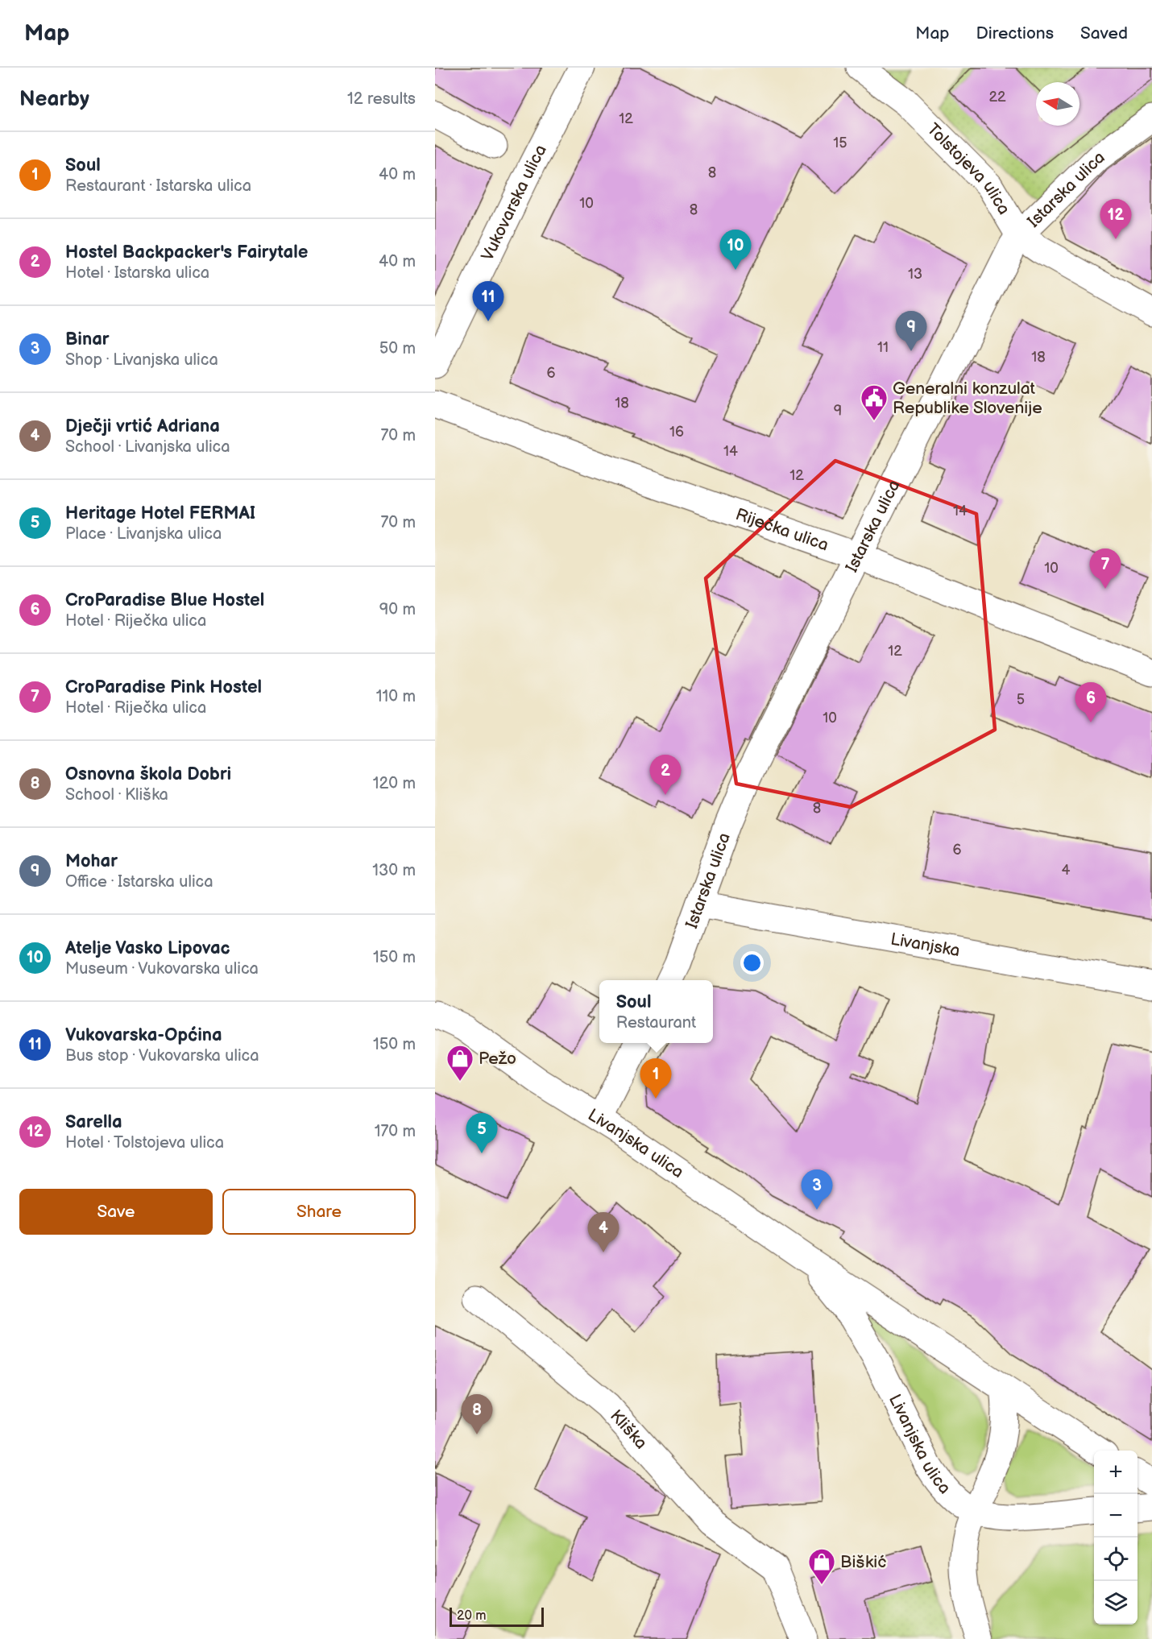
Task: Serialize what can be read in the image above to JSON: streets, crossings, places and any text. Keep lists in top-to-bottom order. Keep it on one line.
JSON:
{"streets":{"street":["Tolstojeva ulica","Istarska ulica","Vukovarska ulica","Riječka ulica","Livanjska","Livanjska ulica","Kliška"]},"crossings":[["Tolstojeva ulica","Istarska ulica"],["Istarska ulica","Riječka ulica"],["Istarska ulica","Livanjska"]],"places":{"public building":["Generalni konzulat Republike Slovenije"],"shop":["Pežo","Biškić"]},"house_numbers":["22","12","15","8","10","8","13","11","18","6","18","9","16","14","12","14","10","12","5","10","8","6","4"],"scale_bar":"20 m","north":"left","page":{"header":"Map","nav":["Map","Directions","Saved"],"heading":["Nearby","12 results"],"list":[{"mark":"1","name":"Soul","note":"Restaurant · Istarska ulica","value":"40 m"},{"mark":"2","name":"Hostel Backpacker's Fairytale","note":"Hotel · Istarska ulica","value":"40 m"},{"mark":"3","name":"Binar","note":"Shop · Livanjska ulica","value":"50 m"},{"mark":"4","name":"Dječji vrtić Adriana","note":"School · Livanjska ulica","value":"70 m"},{"mark":"5","name":"Heritage Hotel FERMAI","note":"Place · Livanjska ulica","value":"70 m"},{"mark":"6","name":"CroParadise Blue Hostel","note":"Hotel · Riječka ulica","value":"90 m"},{"mark":"7","name":"CroParadise Pink Hostel","note":"Hotel · Riječka ulica","value":"110 m"},{"mark":"8","name":"Osnovna škola Dobri","note":"School · Kliška","value":"120 m"},{"mark":"9","name":"Mohar","note":"Office · Istarska ulica","value":"130 m"},{"mark":"10","name":"Atelje Vasko Lipovac","note":"Museum · Vukovarska ulica","value":"150 m"},{"mark":"11","name":"Vukovarska-Općina","note":"Bus stop · Vukovarska ulica","value":"150 m"},{"mark":"12","name":"Sarella","note":"Hotel · Tolstojeva ulica","value":"170 m"}],"pins":["12","10","11","9","7","6","2","1","5","3","4","8"],"popup":["Soul","Restaurant"],"buttons":["Save","Share"],"map_buttons":["+","−"],"scale":"20 m"}}
